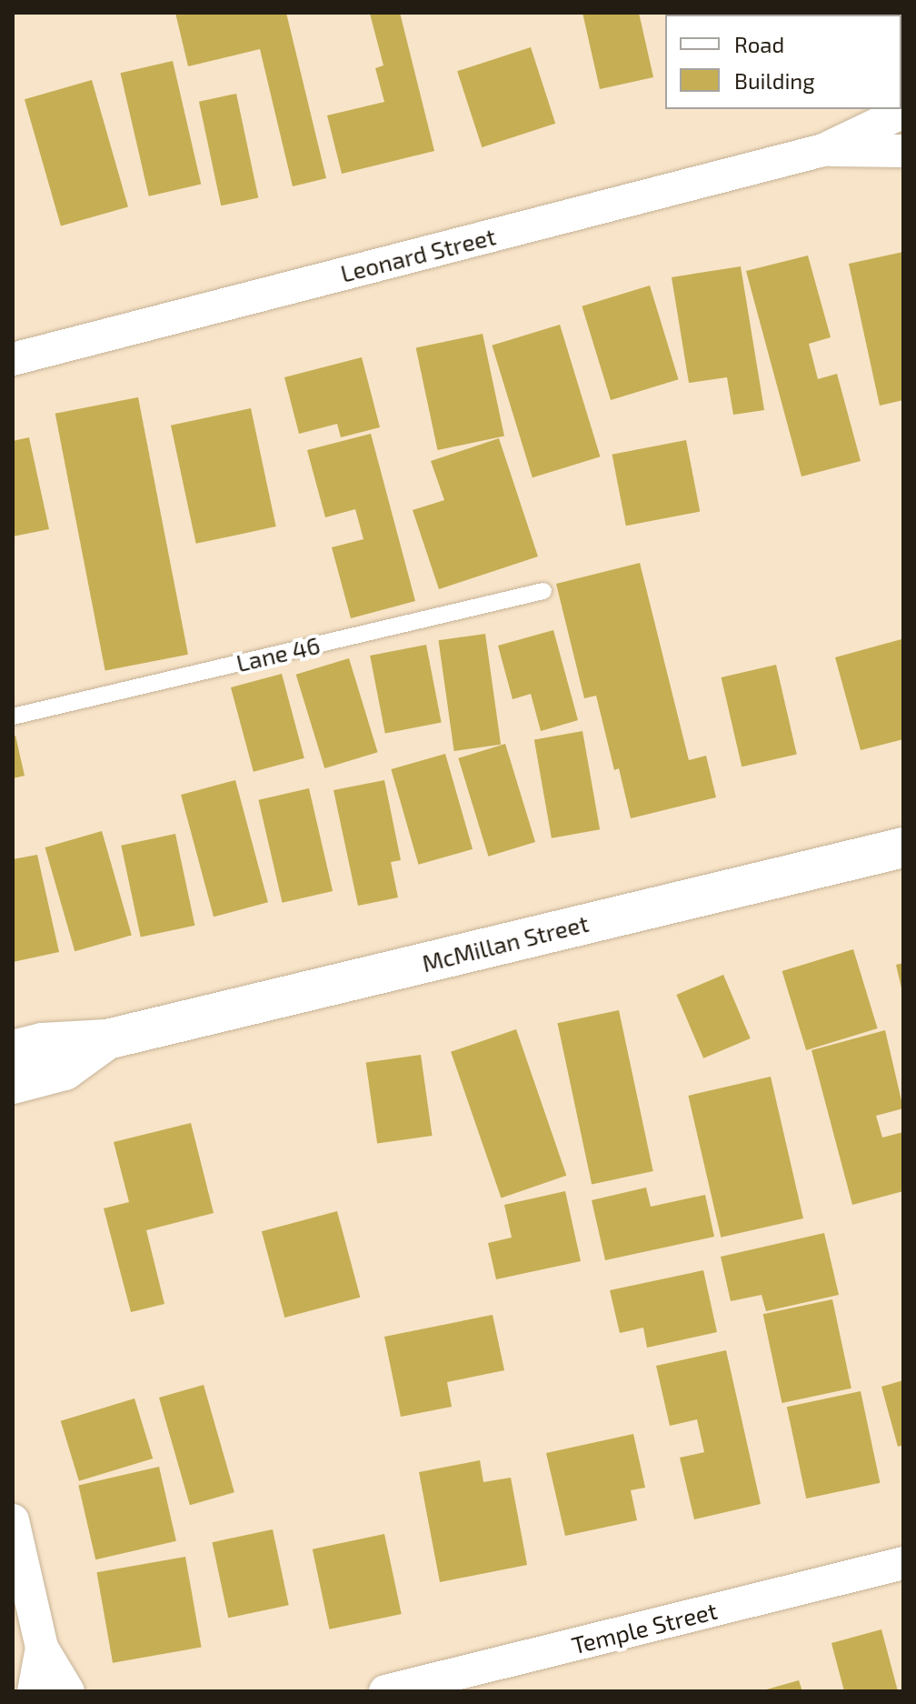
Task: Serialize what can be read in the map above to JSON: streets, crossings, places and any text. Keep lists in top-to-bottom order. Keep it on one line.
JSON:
{"streets":{"main road":["McMillan Street"],"street":["Leonard Street","Temple Street"],"lane":["Lane 46"]},"legend":["Road","Building"]}
